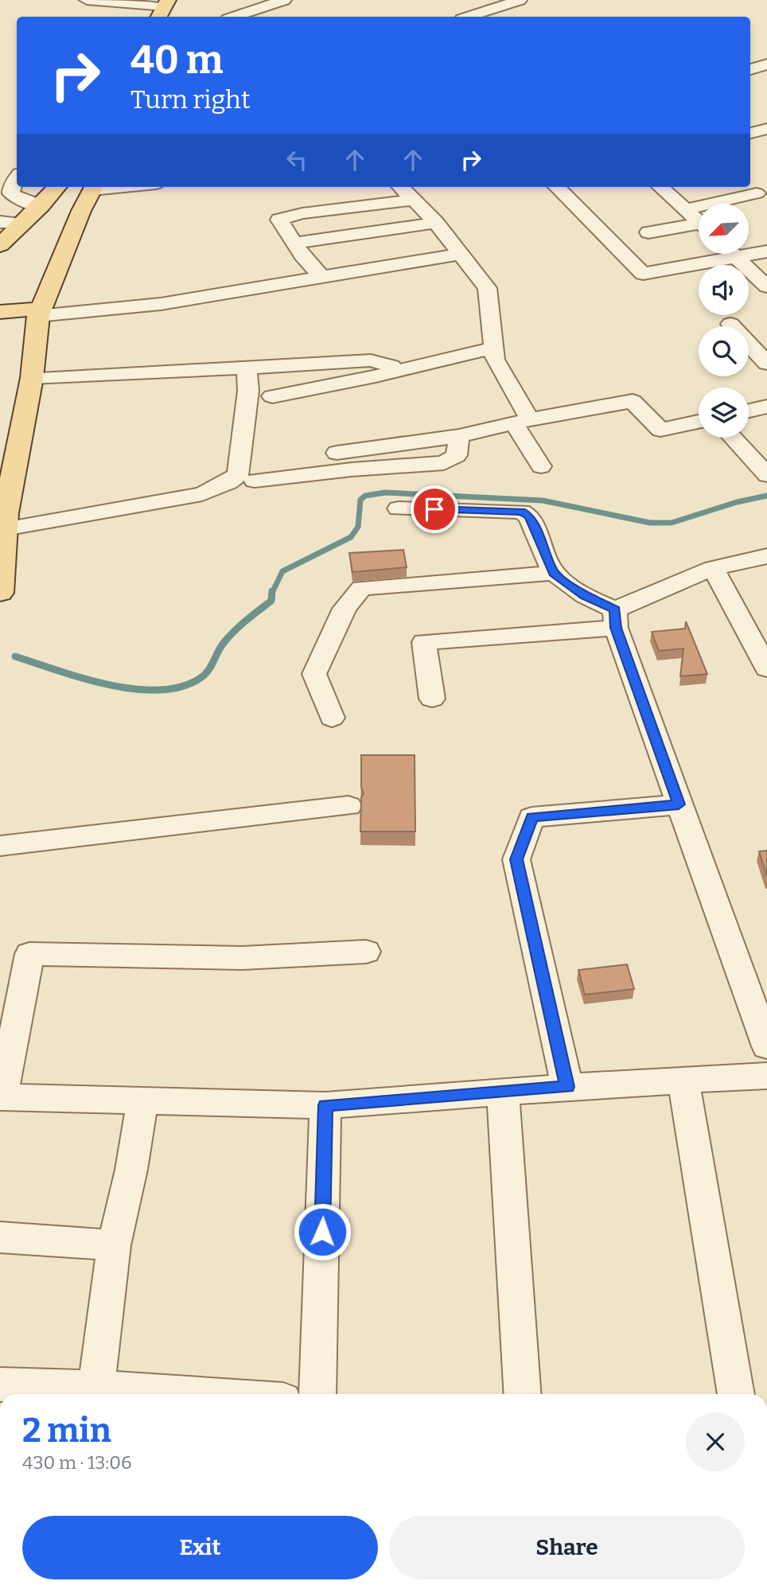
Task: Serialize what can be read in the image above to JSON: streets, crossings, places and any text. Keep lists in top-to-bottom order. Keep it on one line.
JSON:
{"north":"bottom left","page":{"turn":["40 m","Turn right"],"heading":["2 min","430 m · 13:06"],"buttons":["Exit","Share"]}}
